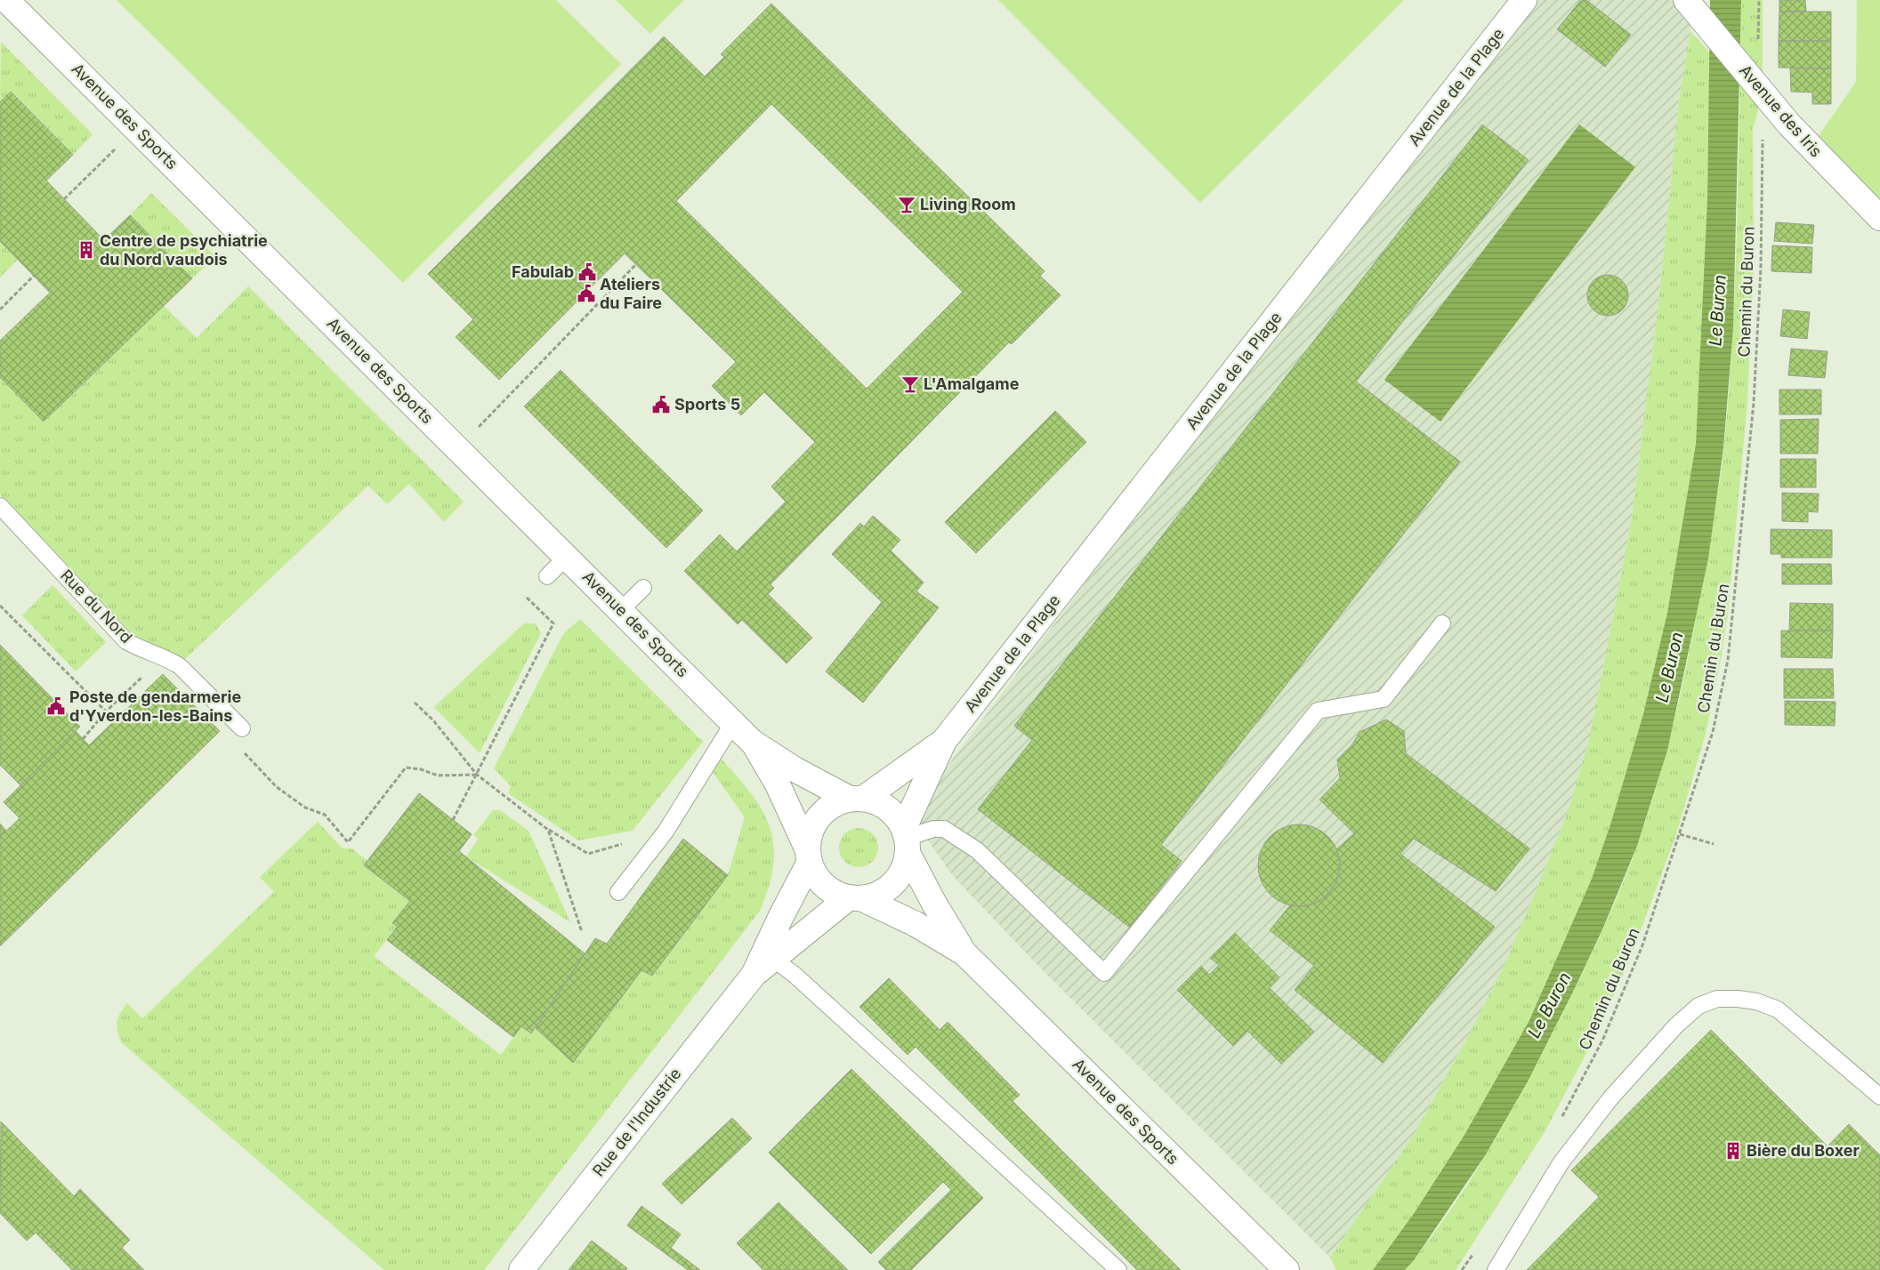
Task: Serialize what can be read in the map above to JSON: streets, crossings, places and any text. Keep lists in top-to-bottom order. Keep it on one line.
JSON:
{"streets":{"street":["Avenue de la Plage","Avenue des Iris","Avenue des Sports","Rue de l'Industrie"],"lane":["Rue du Nord"],"path":["Chemin du Buron"]},"crossings":[["Avenue de la Plage","Avenue des Sports"],["Avenue de la Plage","Rue de l'Industrie"],["Avenue des Iris","Chemin du Buron"],["Avenue des Sports","Rue de l'Industrie"]],"water":["Le Buron"],"places":{"bar":["Living Room","L'Amalgame"],"building":["Centre de psychiatrie du Nord vaudois","Bière du Boxer"],"public building":["Fabulab","Ateliers du Faire","Sports 5","Poste de gendarmerie d'Yverdon-les-Bains"]}}
